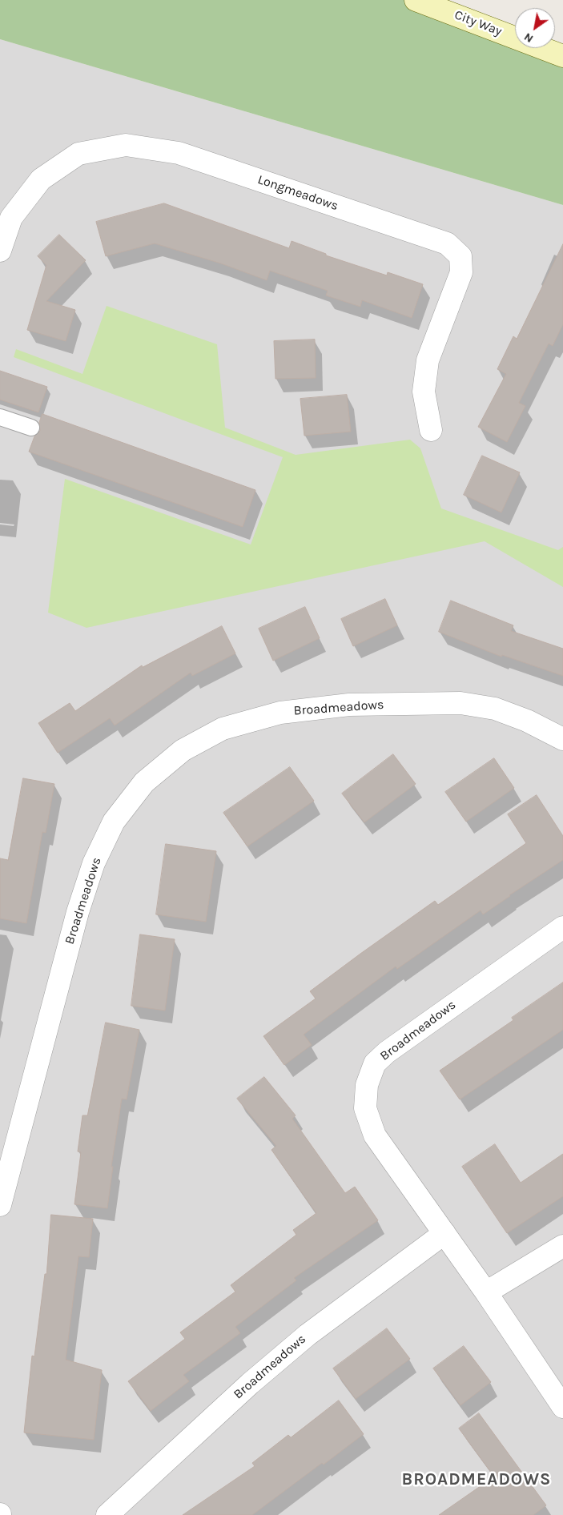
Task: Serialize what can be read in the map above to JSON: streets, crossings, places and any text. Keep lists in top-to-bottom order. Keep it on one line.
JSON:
{"streets":{"main road":["City Way"],"street":["Longmeadows","Broadmeadows"]},"districts":["BROADMEADOWS"],"north":"bottom left"}
